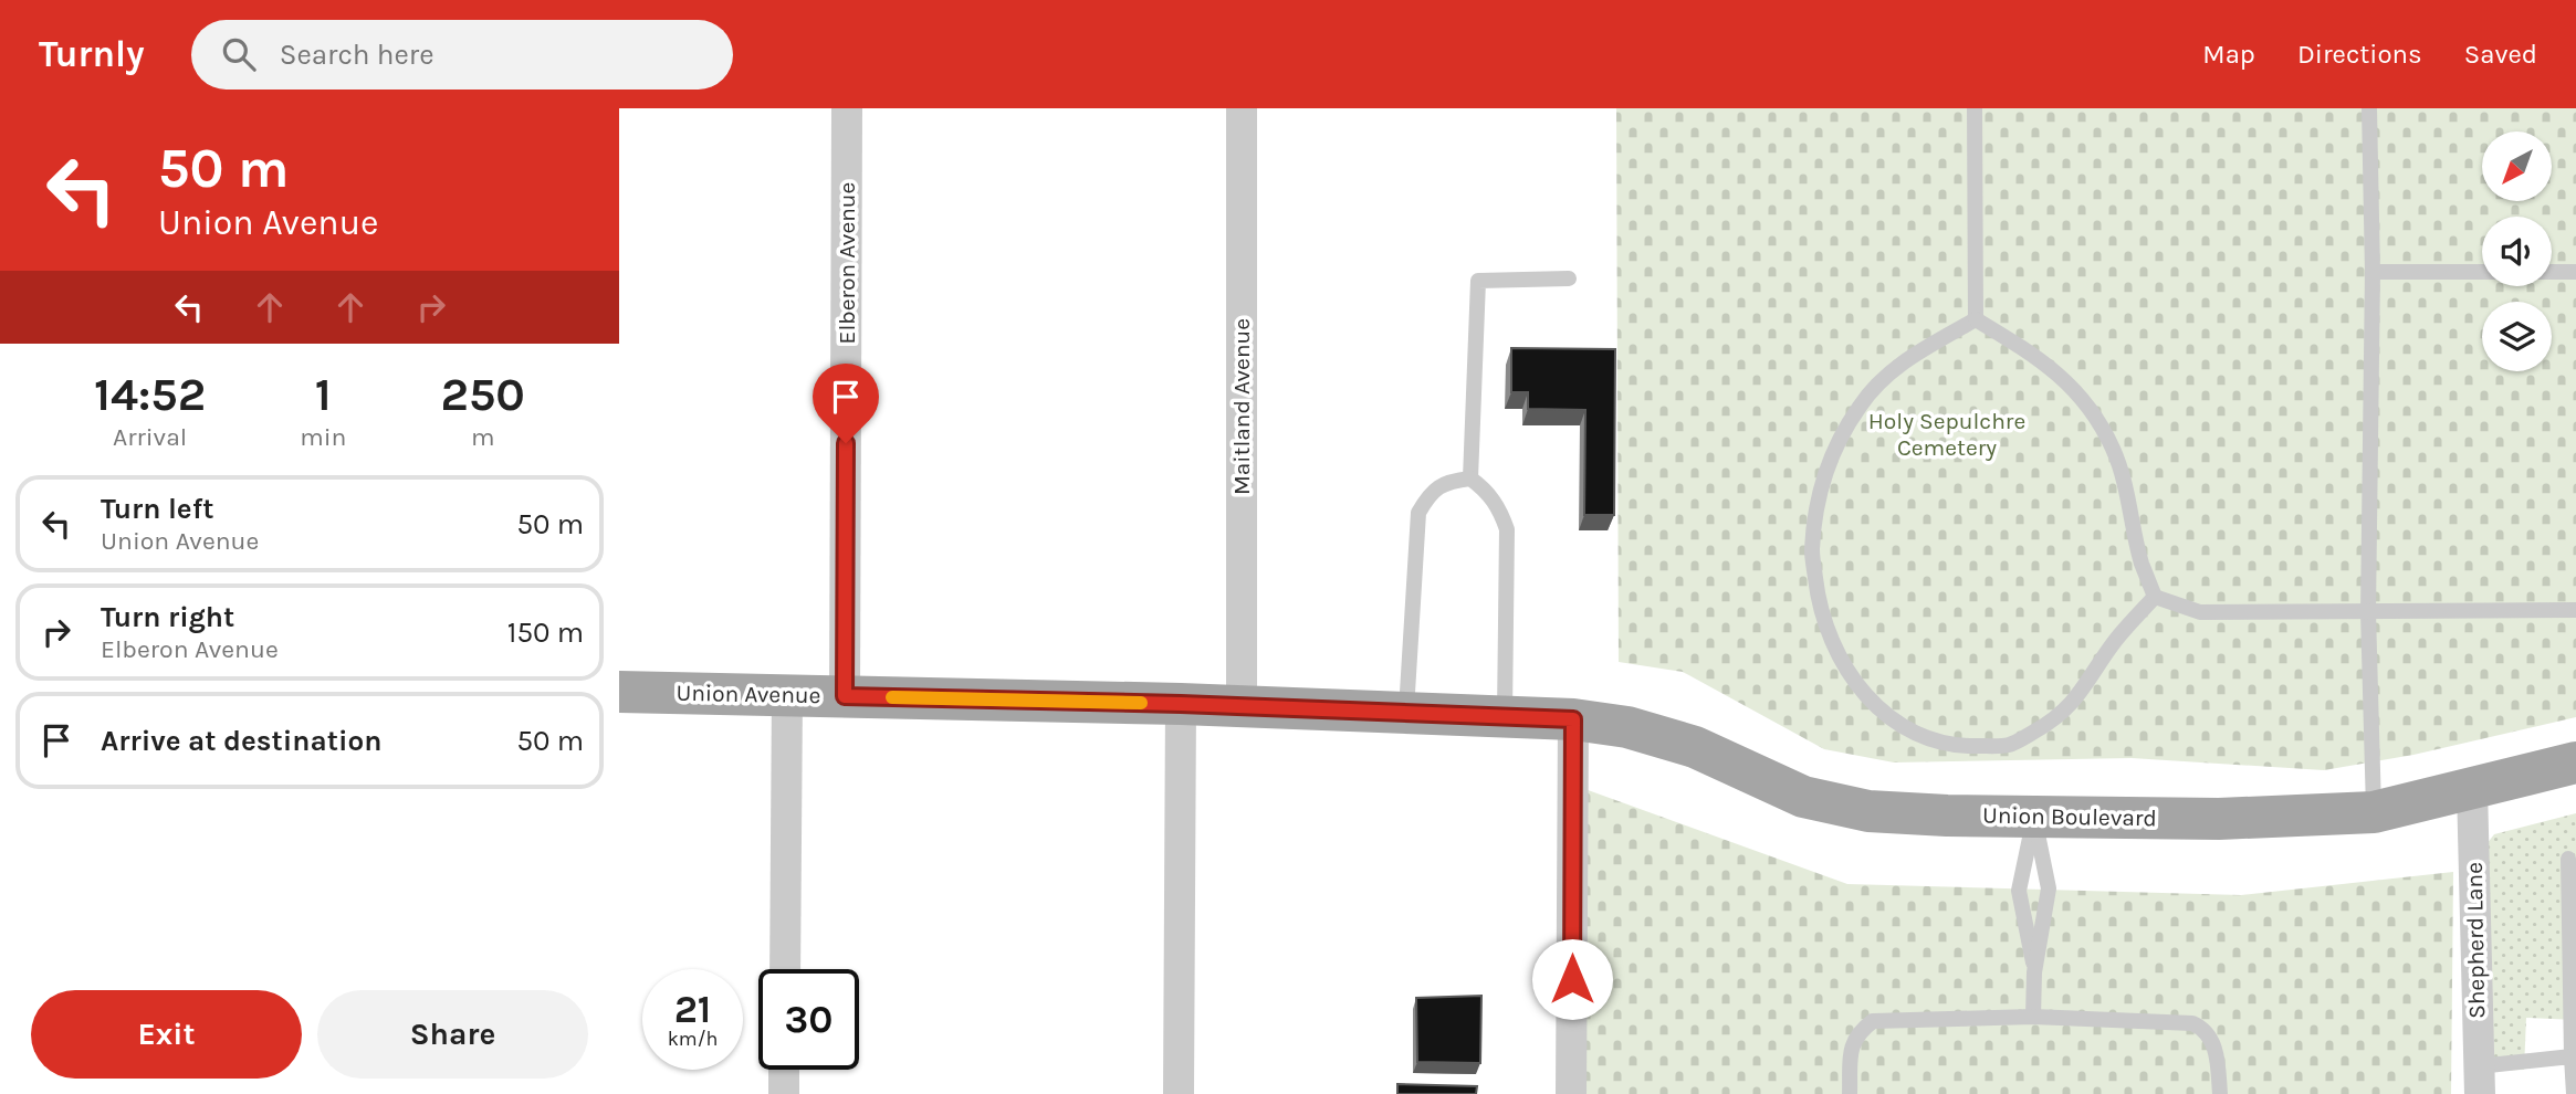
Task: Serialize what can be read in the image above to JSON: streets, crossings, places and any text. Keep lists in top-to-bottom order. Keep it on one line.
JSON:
{"streets":{"main road":["Union Avenue","Union Boulevard"],"street":["Elberon Avenue","Maitland Avenue","Shepherd Lane"]},"crossings":[["Elberon Avenue","Union Avenue"],["Maitland Avenue","Union Avenue"],["Union Avenue","Union Boulevard"],["Union Boulevard","Shepherd Lane"]],"parks":["Holy Sepulchre Cemetery"],"north":"bottom left","page":{"header":"Turnly","search":"Search here","nav":["Map","Directions","Saved"],"turn":["50 m","Union Avenue"],"eta":["14:52","Arrival","1","min","250","m"],"list":[{"name":"Turn left","note":"Union Avenue","value":"50 m"},{"name":"Turn right","note":"Elberon Avenue","value":"150 m"},{"name":"Arrive at destination","value":"50 m"}],"speed":"21 km/h","limit":"30","buttons":["Exit","Share"]}}
